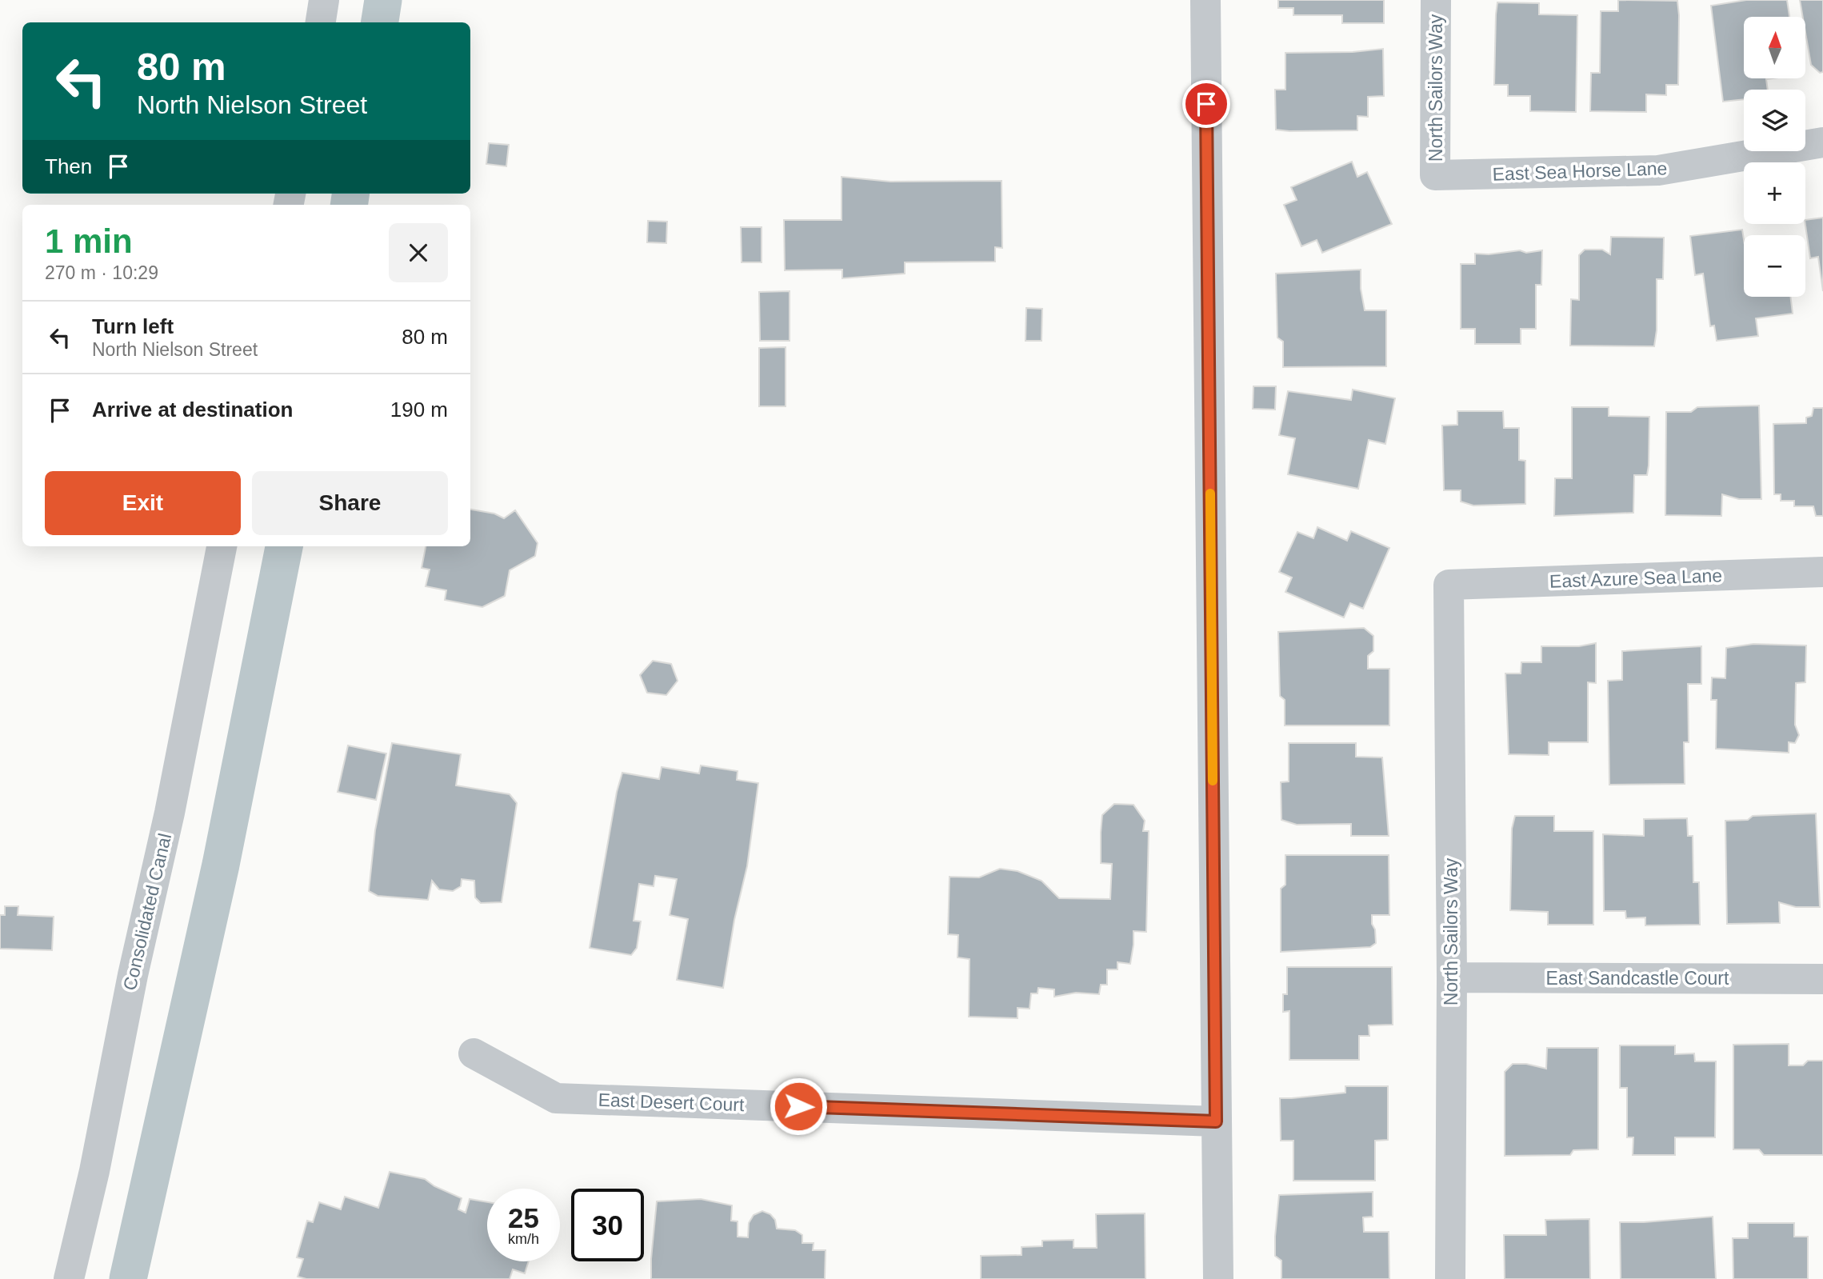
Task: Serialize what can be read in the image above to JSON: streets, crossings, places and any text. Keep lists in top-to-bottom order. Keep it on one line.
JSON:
{"streets":{"street":["North Sailors Way","East Sea Horse Lane","East Azure Sea Lane","Consolidated Canal","East Sandcastle Court","East Desert Court"]},"crossings":[["North Sailors Way","East Sea Horse Lane"],["North Sailors Way","East Azure Sea Lane"],["North Sailors Way","East Sandcastle Court"]],"north":"top","page":{"map_buttons":["+","−"],"turn":["80 m","North Nielson Street"],"then":"Then","heading":["1 min","270 m · 10:29"],"list":[{"name":"Turn left","note":"North Nielson Street","value":"80 m"},{"name":"Arrive at destination","value":"190 m"}],"buttons":["Exit","Share"],"speed":"25 km/h","limit":"30"}}
